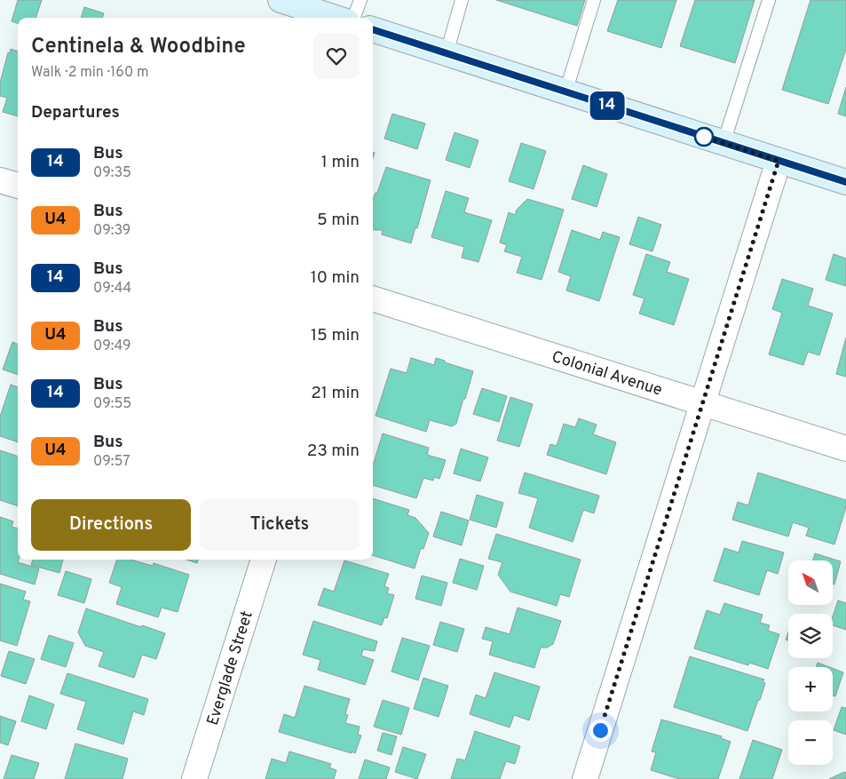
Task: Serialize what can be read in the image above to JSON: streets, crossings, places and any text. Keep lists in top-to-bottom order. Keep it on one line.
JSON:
{"streets":{"street":["Colonial Avenue","Everglade Street"]},"lines":["bus line 14"],"north":"top left","page":{"on_map":"14","heading":[["Centinela & Woodbine","Walk · 2 min · 160 m"],"Departures"],"list":[{"mark":"14","name":"Bus","note":"09:35","value":"1 min"},{"mark":"U4","name":"Bus","note":"09:39","value":"5 min"},{"mark":"14","name":"Bus","note":"09:44","value":"10 min"},{"mark":"U4","name":"Bus","note":"09:49","value":"15 min"},{"mark":"14","name":"Bus","note":"09:55","value":"21 min"},{"mark":"U4","name":"Bus","note":"09:57","value":"23 min"}],"buttons":["Directions","Tickets"],"map_buttons":["+","−"]}}
